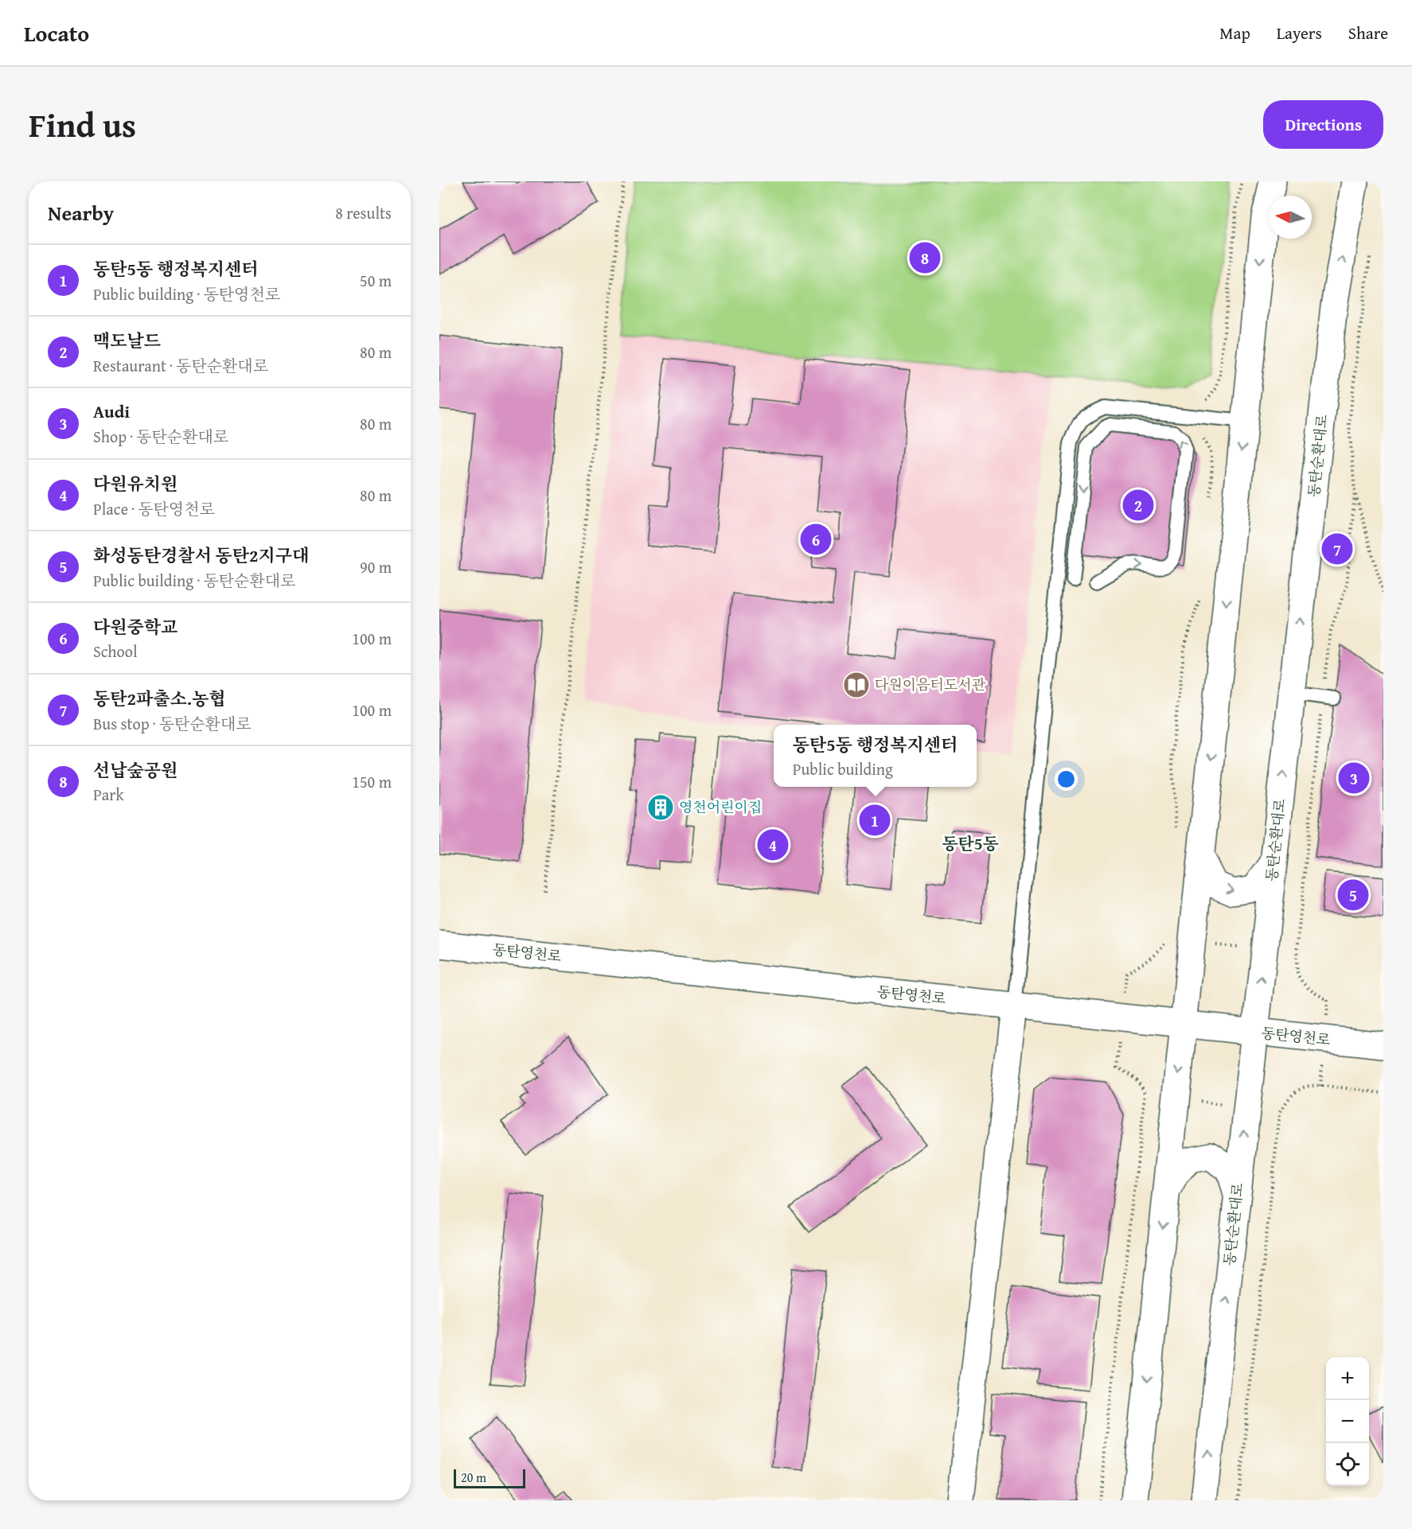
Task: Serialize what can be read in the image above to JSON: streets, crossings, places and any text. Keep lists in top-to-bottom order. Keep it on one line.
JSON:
{"streets":{"street":["동탄순환대로","동탄영천로"]},"crossings":[["동탄순환대로","동탄영천로"]],"districts":["동탄5동"],"places":{"library":["다원이음터도서관"],"building":["영천어린이집"]},"scale_bar":"20 m","north":"left","page":{"header":"Locato","nav":["Map","Layers","Share"],"title":"Find us","buttons":"Directions","heading":["Nearby","8 results"],"pins":["8","2","6","7","3","1","4","5"],"list":[{"mark":"1","name":"동탄5동 행정복지센터","note":"Public building · 동탄영천로","value":"50 m"},{"mark":"2","name":"맥도날드","note":"Restaurant · 동탄순환대로","value":"80 m"},{"mark":"3","name":"Audi","note":"Shop · 동탄순환대로","value":"80 m"},{"mark":"4","name":"다원유치원","note":"Place · 동탄영천로","value":"80 m"},{"mark":"5","name":"화성동탄경찰서 동탄2지구대","note":"Public building · 동탄순환대로","value":"90 m"},{"mark":"6","name":"다원중학교","note":"School","value":"100 m"},{"mark":"7","name":"동탄2파출소.농협","note":"Bus stop · 동탄순환대로","value":"100 m"},{"mark":"8","name":"선납숲공원","note":"Park","value":"150 m"}],"popup":["동탄5동 행정복지센터","Public building"],"map_buttons":["+","−"],"scale":"20 m"}}
